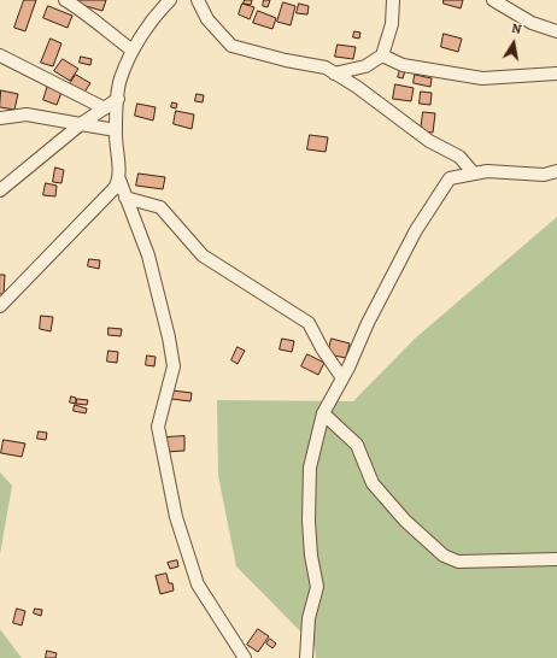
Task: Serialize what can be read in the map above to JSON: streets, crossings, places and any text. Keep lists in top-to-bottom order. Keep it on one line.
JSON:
{"north":"top"}
